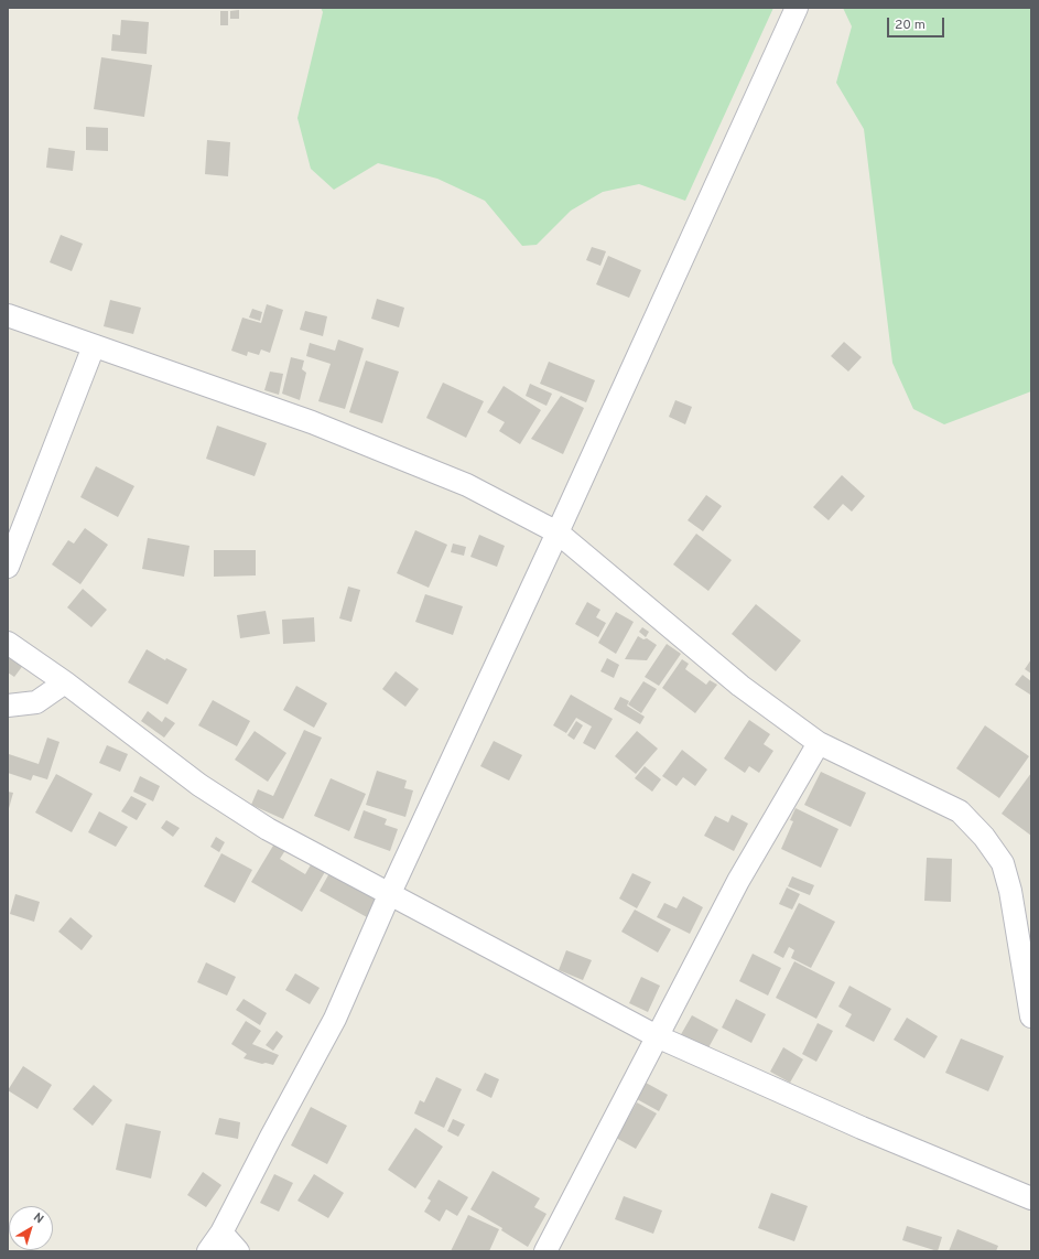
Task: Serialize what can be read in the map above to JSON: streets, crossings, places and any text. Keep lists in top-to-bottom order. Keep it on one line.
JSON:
{"scale_bar":"20 m","north":"top right"}
